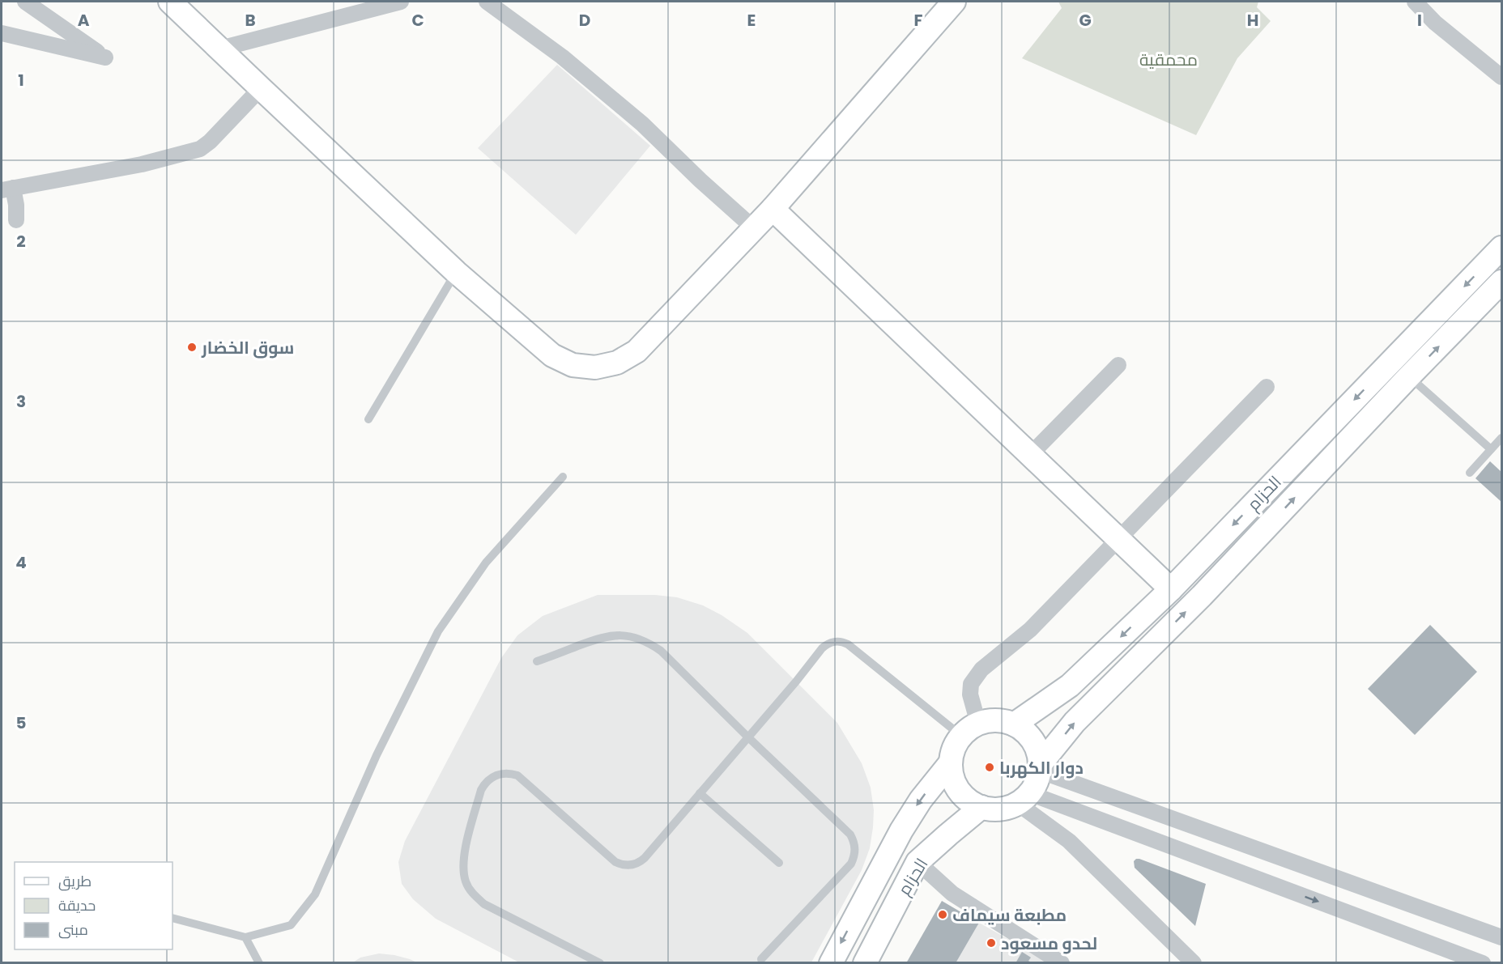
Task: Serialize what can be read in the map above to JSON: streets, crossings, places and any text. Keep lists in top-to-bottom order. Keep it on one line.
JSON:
{"streets":{"main road":["الحزام"]},"parks":["محمقية"],"places":["سوق الخضار","دوار الكهربا","مطبعة سيماف","لحدو مسعود"],"legend":["طريق","حديقة","مبنى"],"grid":{"columns":["A","B","C","D","E","F","G","H","I"],"rows":["1","2","3","4","5"]}}
